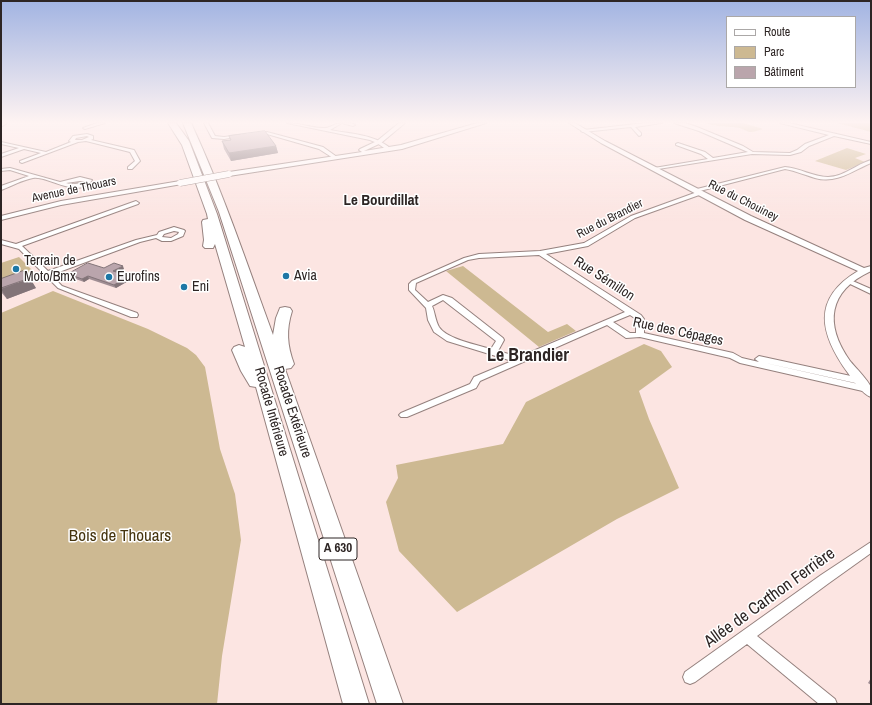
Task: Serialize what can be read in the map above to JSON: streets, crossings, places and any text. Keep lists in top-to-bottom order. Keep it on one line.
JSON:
{"streets":{"highway":["Rocade Intérieure","Rocade Extérieure","A 630"],"street":["Avenue de Thouars","Rue du Chouiney","Rue du Brandier","Rue Sémillon","Rue des Cépages","Allée de Carthon Ferrière"]},"crossings":[["Rue du Chouiney","Rue du Brandier"],["Rue du Brandier","Rue Sémillon"],["Rue Sémillon","Rue des Cépages"],["Rocade Intérieure","Rocade Extérieure"]],"districts":["Le Bourdillat","Le Brandier"],"parks":["Bois de Thouars"],"places":["Terrain de Moto/Bmx","Avia","Eurofins","Eni"],"legend":["Route","Parc","Bâtiment"]}
